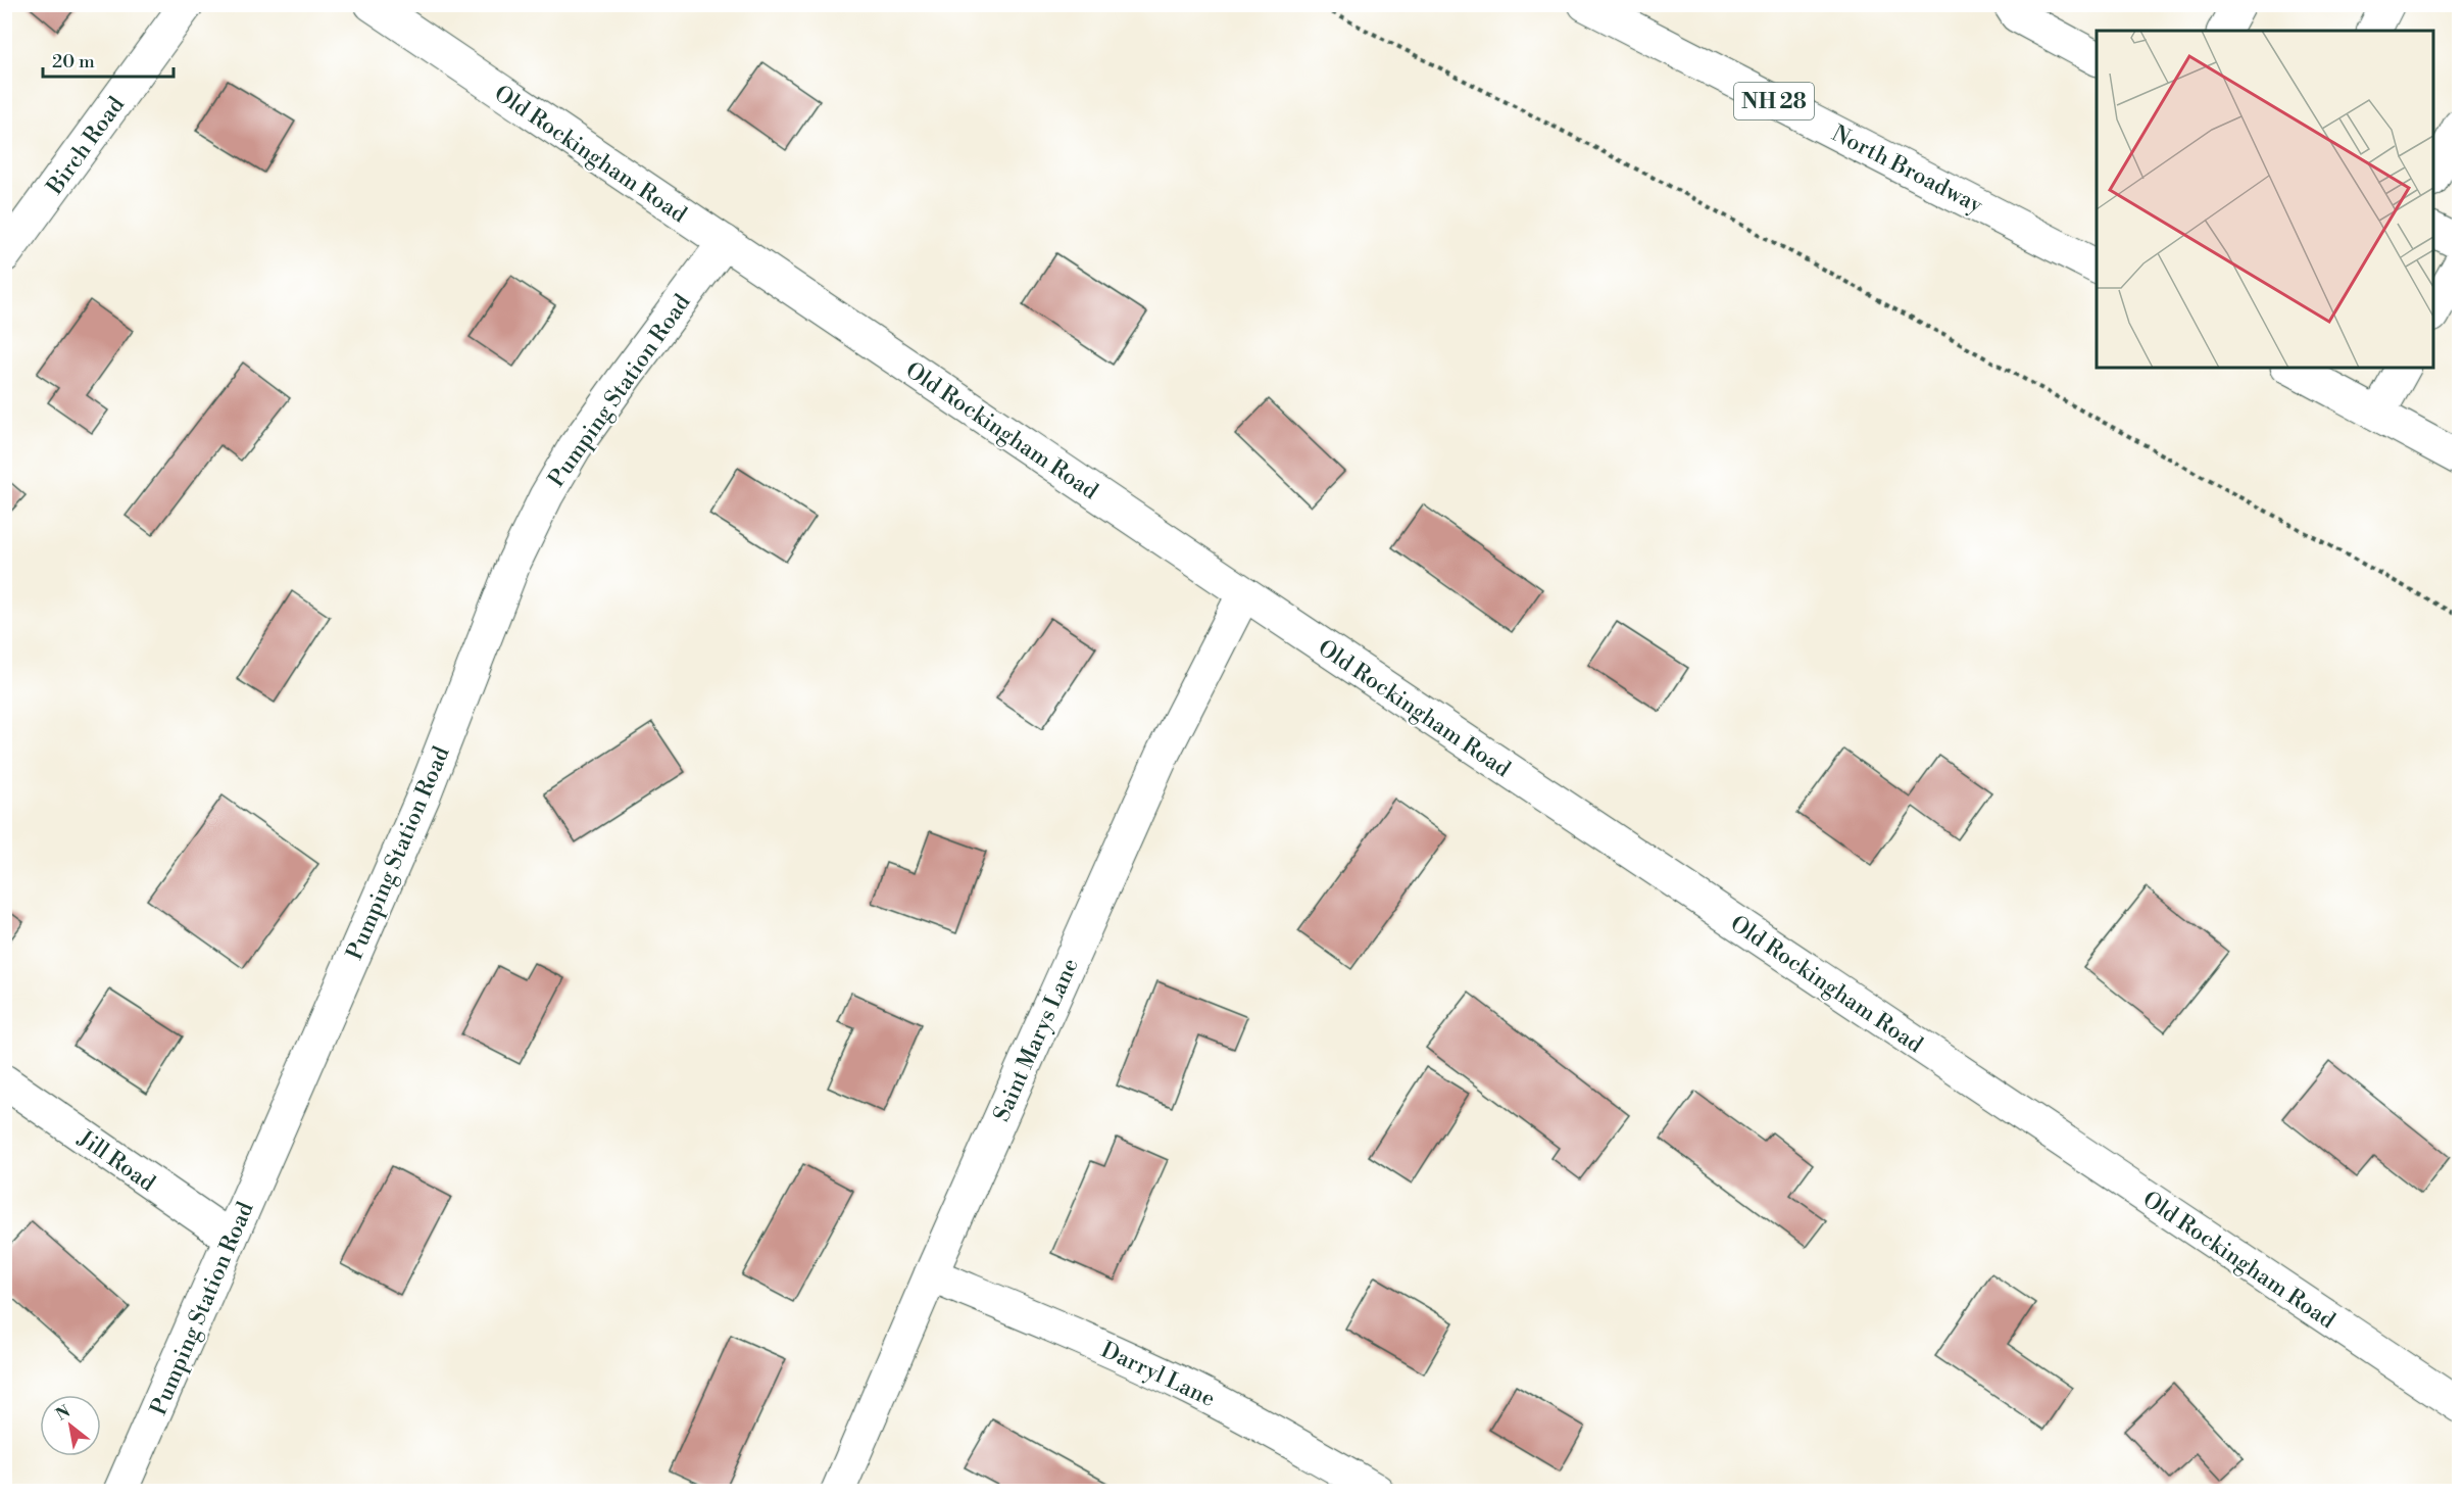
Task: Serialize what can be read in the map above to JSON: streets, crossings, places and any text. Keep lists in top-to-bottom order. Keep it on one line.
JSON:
{"streets":{"street":["NH 28","Birch Road","Old Rockingham Road","North Broadway","Pumping Station Road","Saint Marys Lane","Jill Road","Darryl Lane"]},"crossings":[["Old Rockingham Road","Pumping Station Road"],["Old Rockingham Road","Saint Marys Lane"],["Pumping Station Road","Jill Road"],["Saint Marys Lane","Darryl Lane"]],"scale_bar":"20 m","north":"top left"}
